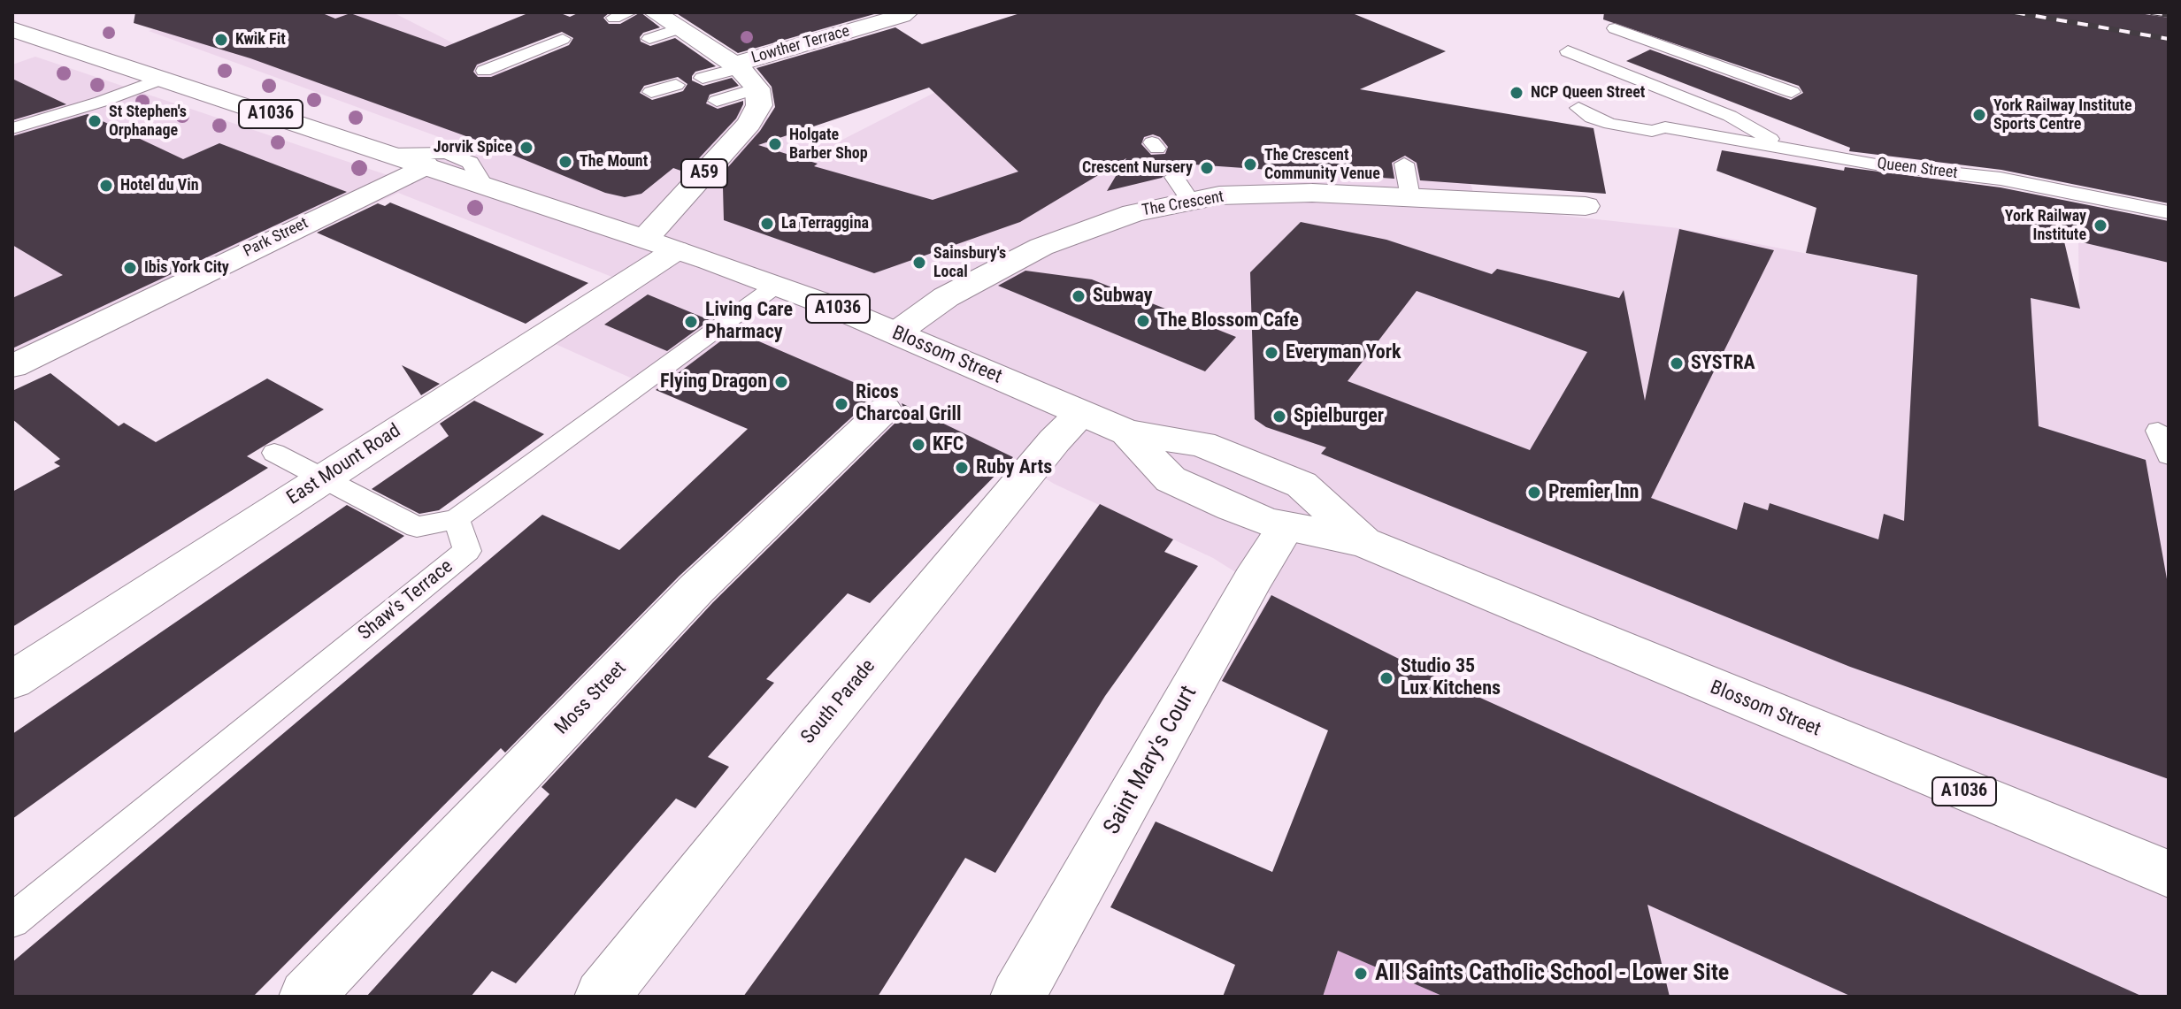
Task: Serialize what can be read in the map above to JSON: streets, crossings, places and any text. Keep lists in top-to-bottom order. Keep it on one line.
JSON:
{"streets":{"street":["Lowther Terrace","A1036","A59","The Crescent","Park Street","Blossom Street","East Mount Road","Moss Street","South Parade","Saint Mary's Court"],"lane":["Queen Street","Shaw's Terrace"]},"crossings":[["Lowther Terrace","A59"],["A1036","A59"],["A1036","Park Street"],["A1036","Blossom Street"],["A1036","East Mount Road"],["A59","Blossom Street"],["A59","East Mount Road"],["The Crescent","Blossom Street"],["Blossom Street","East Mount Road"],["Blossom Street","South Parade"],["Blossom Street","Saint Mary's Court"]],"places":["Kwik Fit","NCP Queen Street","York Railway Institute Sports Centre","St Stephen's Orphanage","Holgate Barber Shop","Jorvik Spice","The Mount","The Crescent Community Venue","Crescent Nursery","Hotel du Vin","La Terraggina","York Railway Institute","Sainsbury's Local","Ibis York City","Subway","The Blossom Cafe","Living Care Pharmacy","Everyman York","SYSTRA","Flying Dragon","Ricos Charcoal Grill","Spielburger","KFC","Ruby Arts","Premier Inn","Studio 35 Lux Kitchens","All Saints Catholic School - Lower Site"]}
